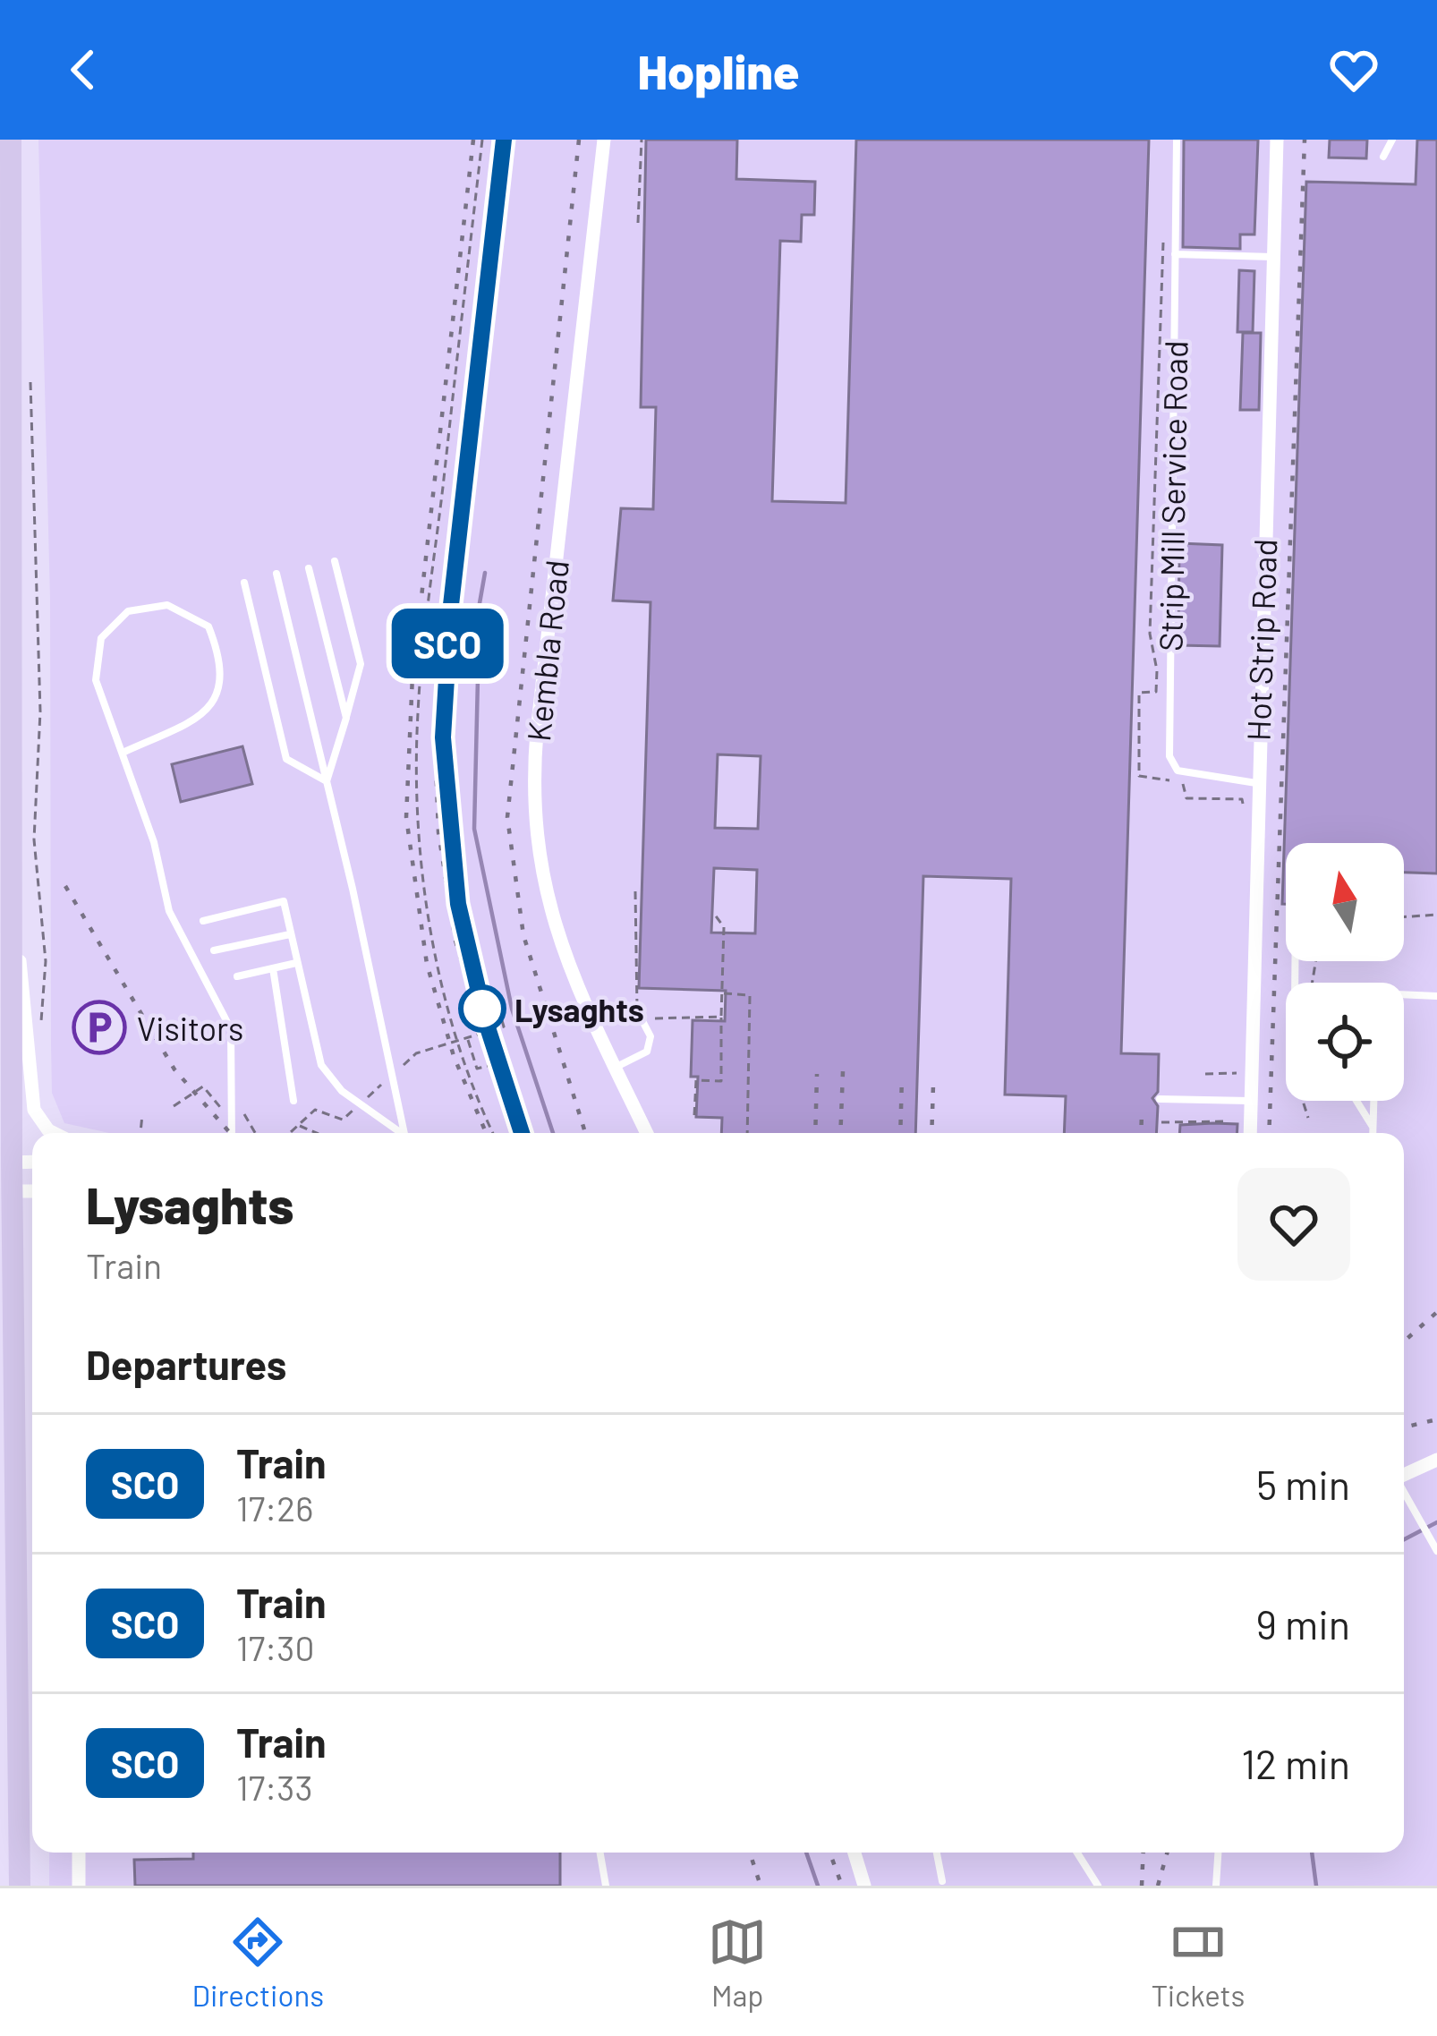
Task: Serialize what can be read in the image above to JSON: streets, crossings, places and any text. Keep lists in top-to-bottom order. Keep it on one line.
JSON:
{"streets":{"street":["Hot Strip Road","Kembla Road"],"lane":["Strip Mill Service Road"]},"crossings":[["Strip Mill Service Road","Hot Strip Road"]],"places":{"other":["Lysaghts"],"parking":["Visitors"]},"north":"top","page":{"header":"Hopline","on_map":"SCO","heading":[["Lysaghts","Train"],"Departures"],"list":[{"mark":"SCO","name":"Train","note":"17:26","value":"5 min"},{"mark":"SCO","name":"Train","note":"17:30","value":"9 min"},{"mark":"SCO","name":"Train","note":"17:33","value":"12 min"}],"tabs":["Directions","Map","Tickets"]}}
